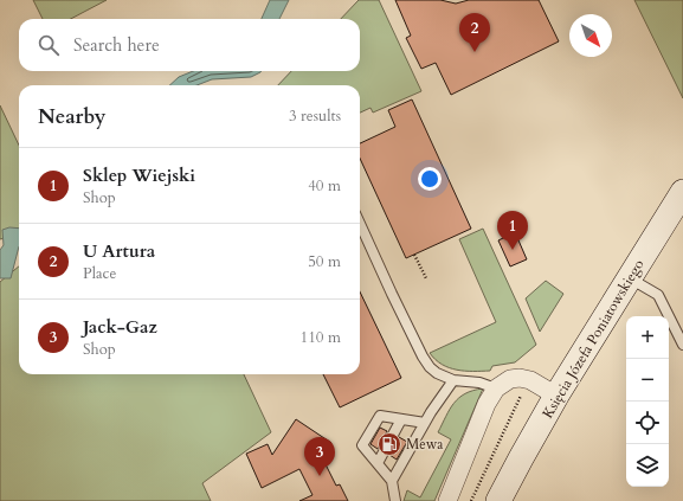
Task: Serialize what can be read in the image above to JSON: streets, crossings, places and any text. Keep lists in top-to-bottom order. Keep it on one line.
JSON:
{"streets":{"main road":["Księcia Józefa Poniatowskiego"]},"places":{"fuel station":["Mewa"]},"north":"bottom right","page":{"pins":["2","1","3"],"search":"Search here","heading":["Nearby","3 results"],"list":[{"mark":"1","name":"Sklep Wiejski","note":"Shop","value":"40 m"},{"mark":"2","name":"U Artura","note":"Place","value":"50 m"},{"mark":"3","name":"Jack-Gaz","note":"Shop","value":"110 m"}],"map_buttons":["+","−"]}}
